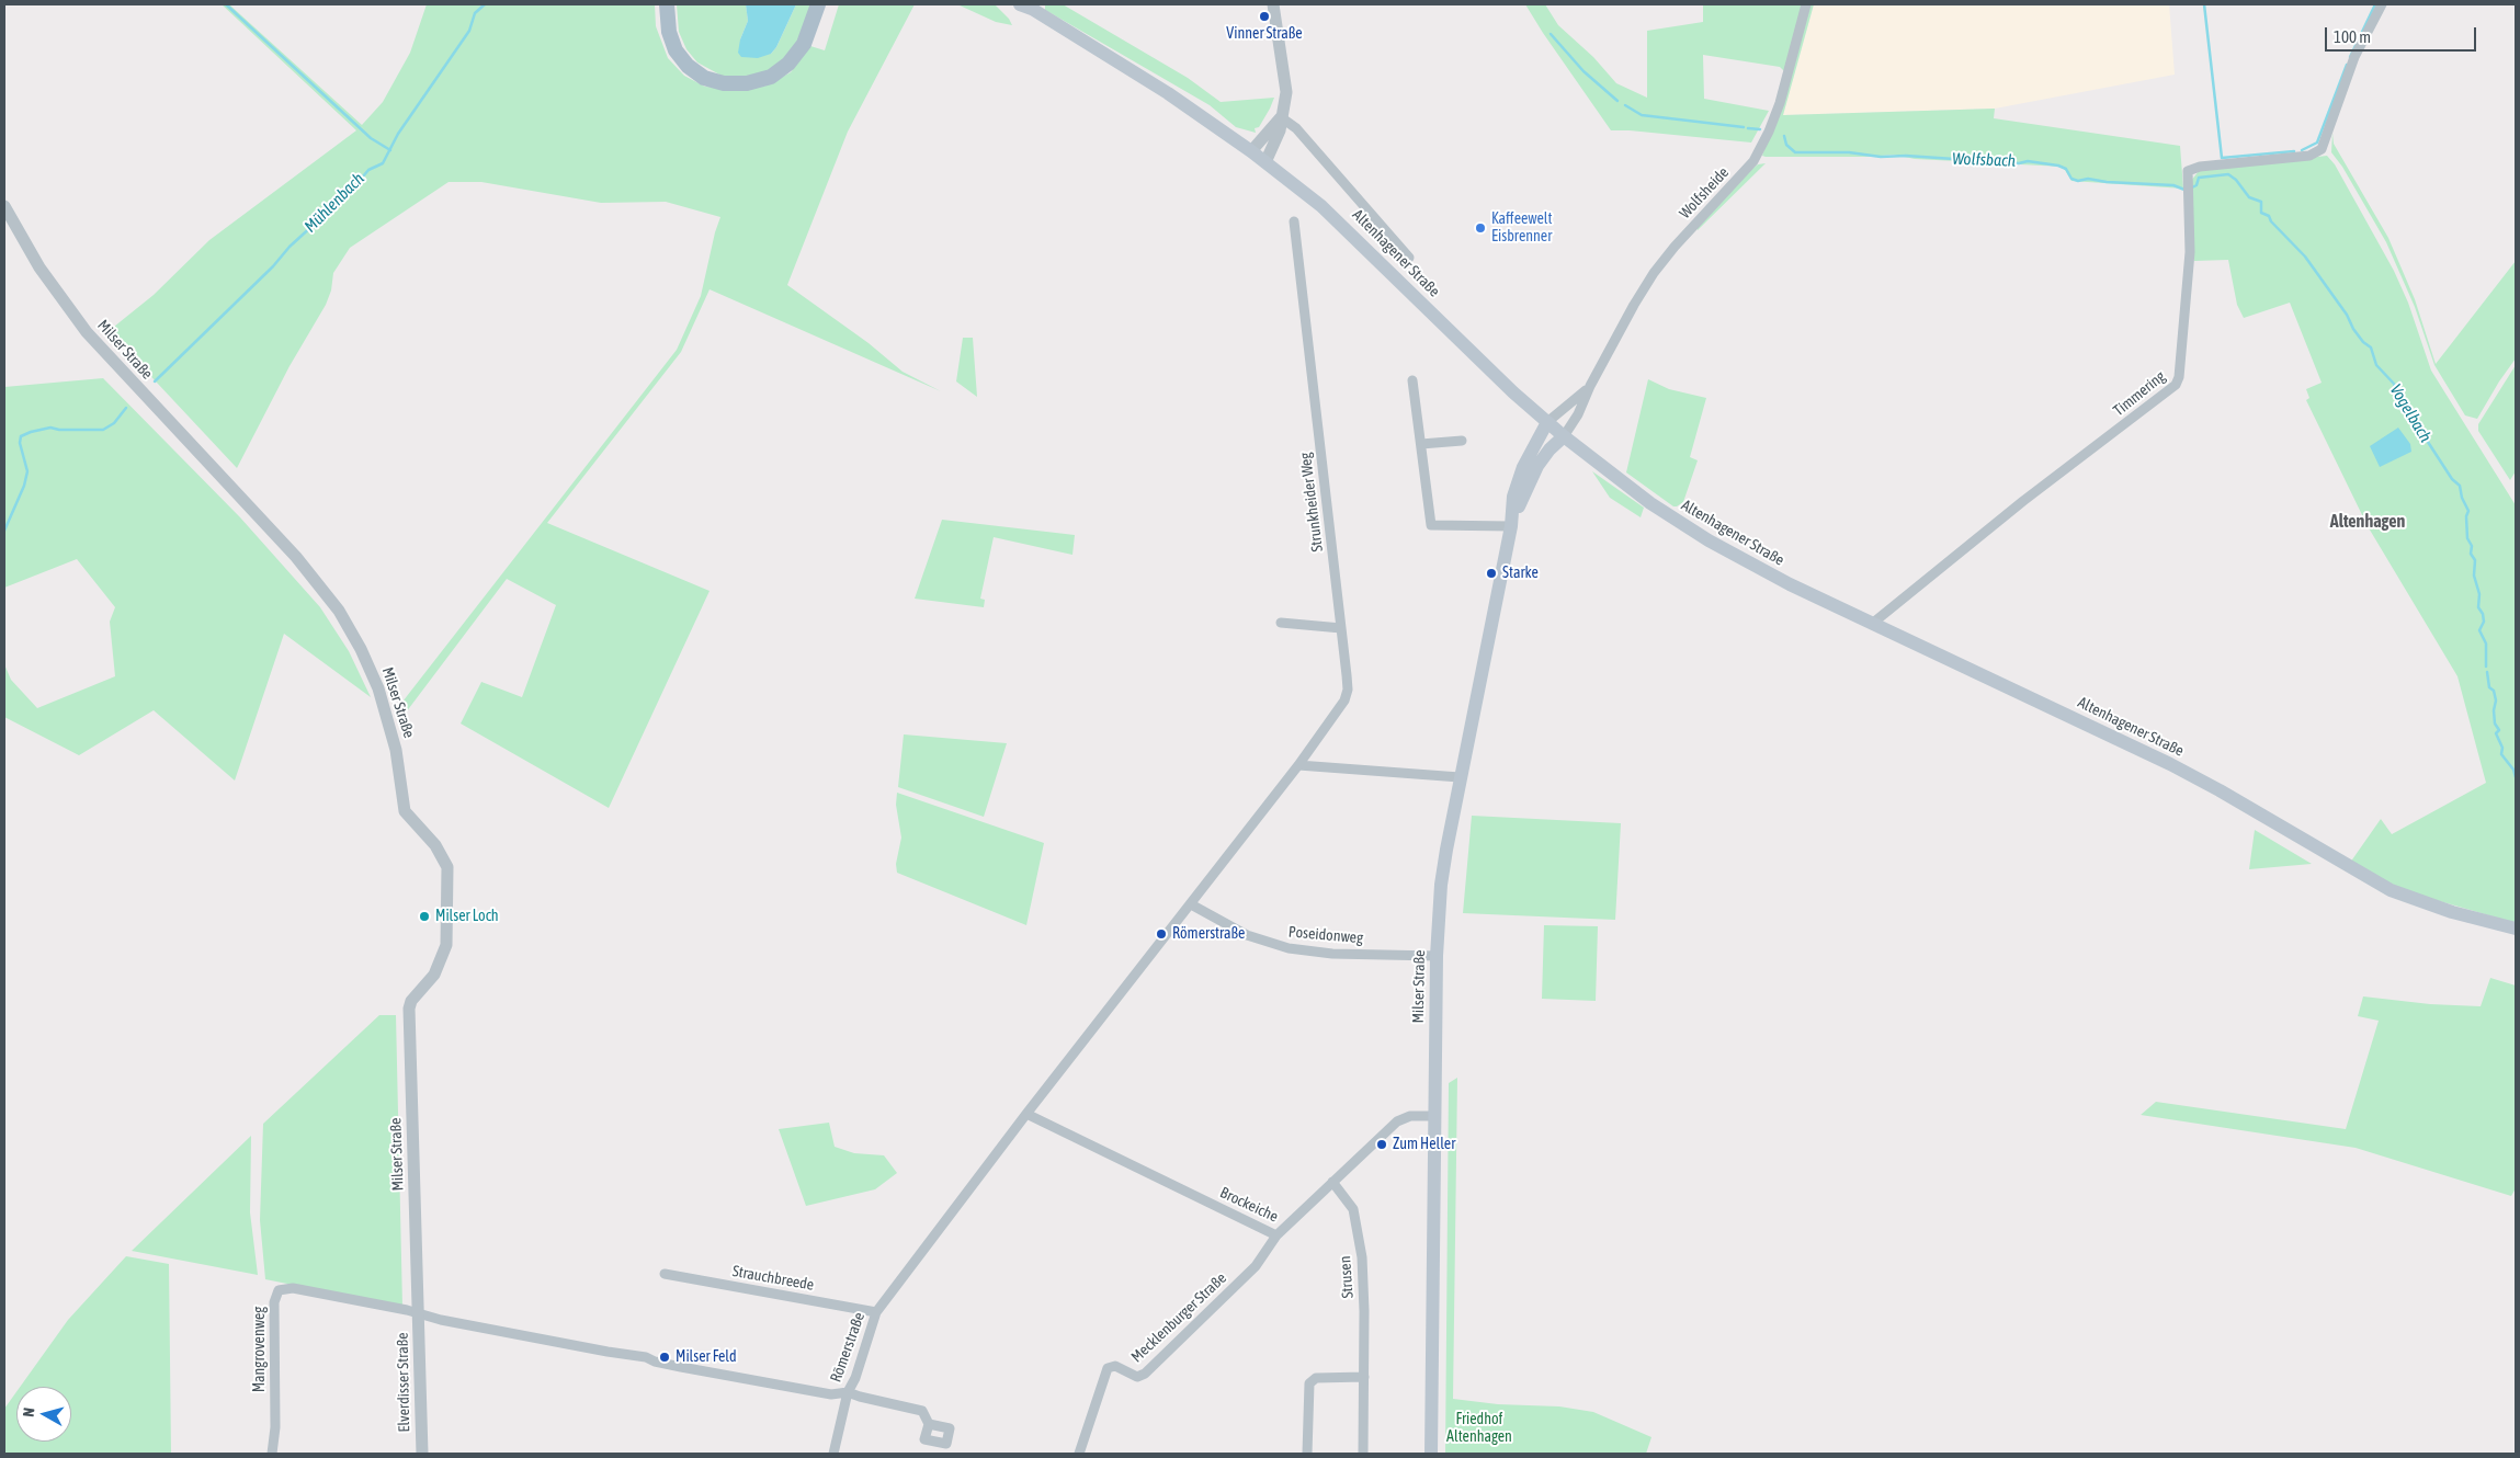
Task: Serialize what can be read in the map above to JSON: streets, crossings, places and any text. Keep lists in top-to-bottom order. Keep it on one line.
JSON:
{"streets":{"main road":["Altenhagener Straße","Milser Straße"],"street":["Wolfsheide","Timmering","Strunkheider Weg","Poseidonweg","Brockeiche","Strusen","Strauchbreede","Mecklenburger Straße","Römerstraße","Mangrovenweg","Elverdisser Straße"]},"crossings":[["Wolfsheide","Altenhagener Straße"],["Wolfsheide","Milser Straße"],["Altenhagener Straße","Milser Straße"],["Altenhagener Straße","Timmering"],["Milser Straße","Poseidonweg"],["Milser Straße","Brockeiche"],["Milser Straße","Mangrovenweg"],["Milser Straße","Elverdisser Straße"],["Strunkheider Weg","Römerstraße"],["Poseidonweg","Römerstraße"],["Brockeiche","Strusen"],["Brockeiche","Mecklenburger Straße"],["Brockeiche","Römerstraße"],["Strauchbreede","Römerstraße"],["Mangrovenweg","Elverdisser Straße"]],"districts":["Altenhagen"],"water":["Wolfsbach","Mühlenbach","Vogelbach"],"parks":["Friedhof Altenhagen"],"places":["Vinner Straße","Kaffeewelt Eisbrenner","Starke","Milser Loch","Römerstraße","Zum Heller","Milser Feld"],"scale_bar":"100 m","north":"left"}
